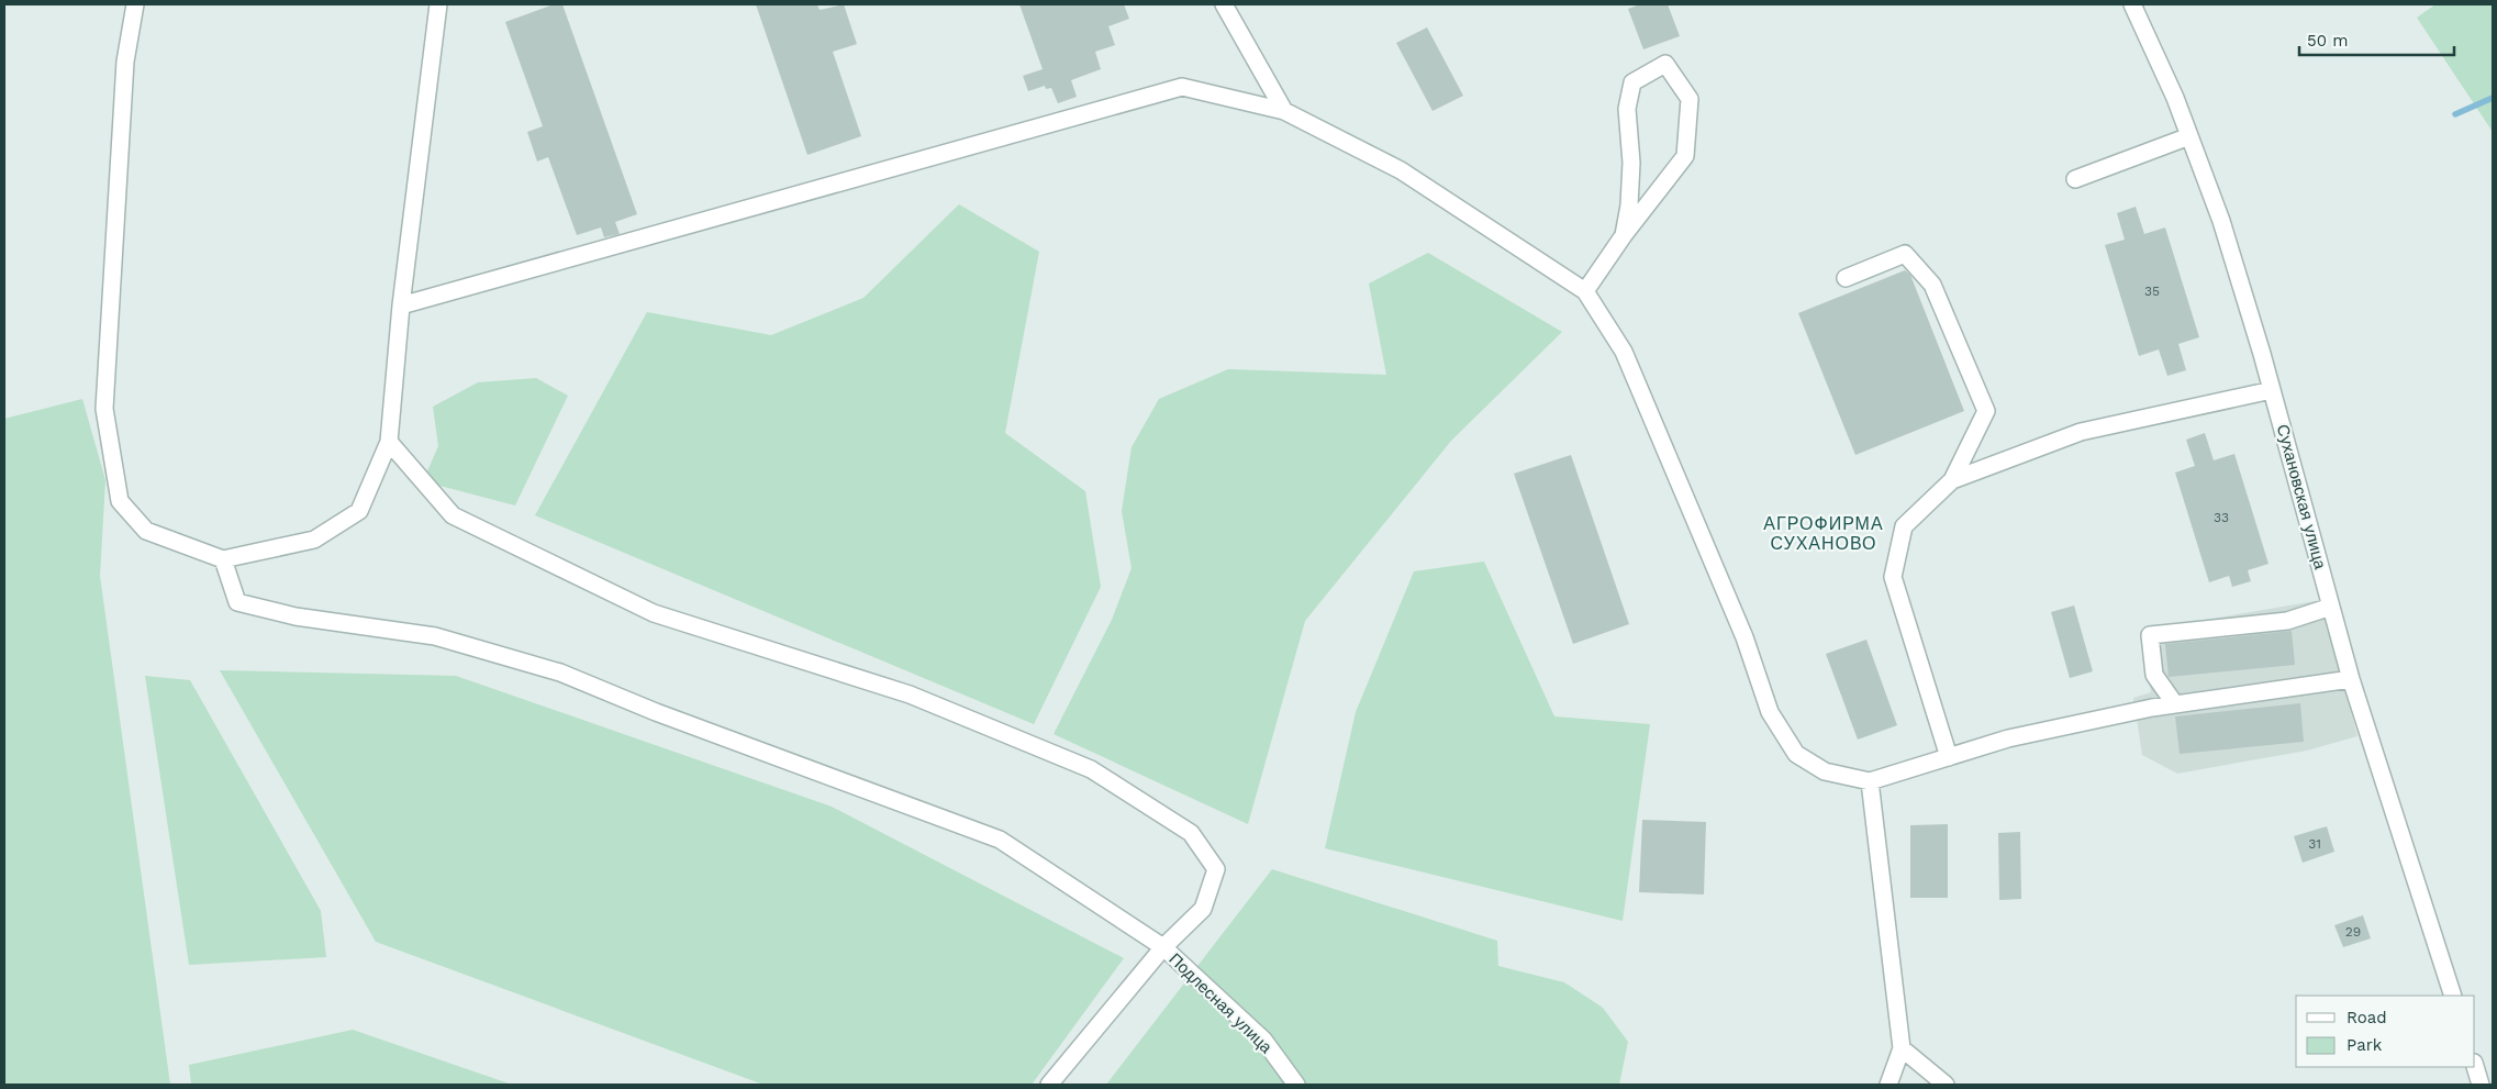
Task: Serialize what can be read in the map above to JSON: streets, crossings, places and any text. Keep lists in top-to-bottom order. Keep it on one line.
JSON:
{"streets":{"street":["Сухановская улица","Подлесная улица"]},"districts":["АГРОФИРМА СУХАНОВО"],"house_numbers":["35","33","31","29"],"legend":["Road","Park"],"scale_bar":"50 m"}
